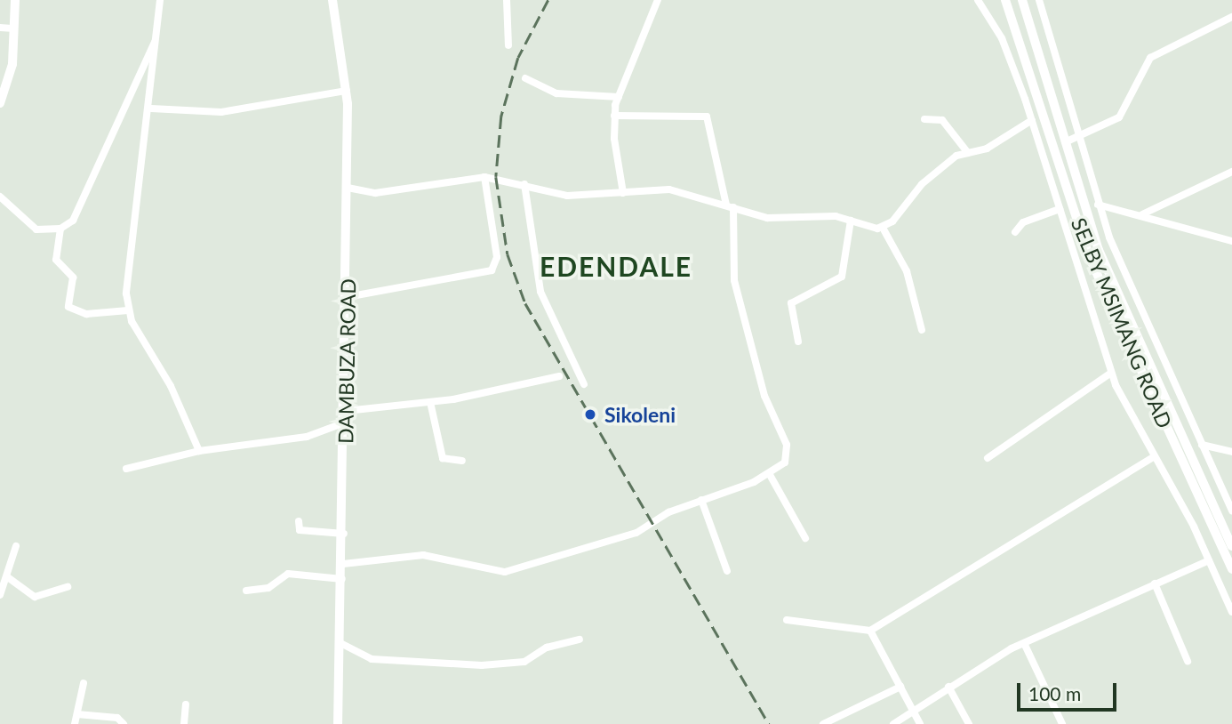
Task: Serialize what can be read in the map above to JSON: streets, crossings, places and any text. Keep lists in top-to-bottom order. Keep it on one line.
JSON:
{"streets":{"main road":["SELBY MSIMANG ROAD","DAMBUZA ROAD"]},"districts":["EDENDALE"],"places":["Sikoleni"],"scale_bar":"100 m"}
